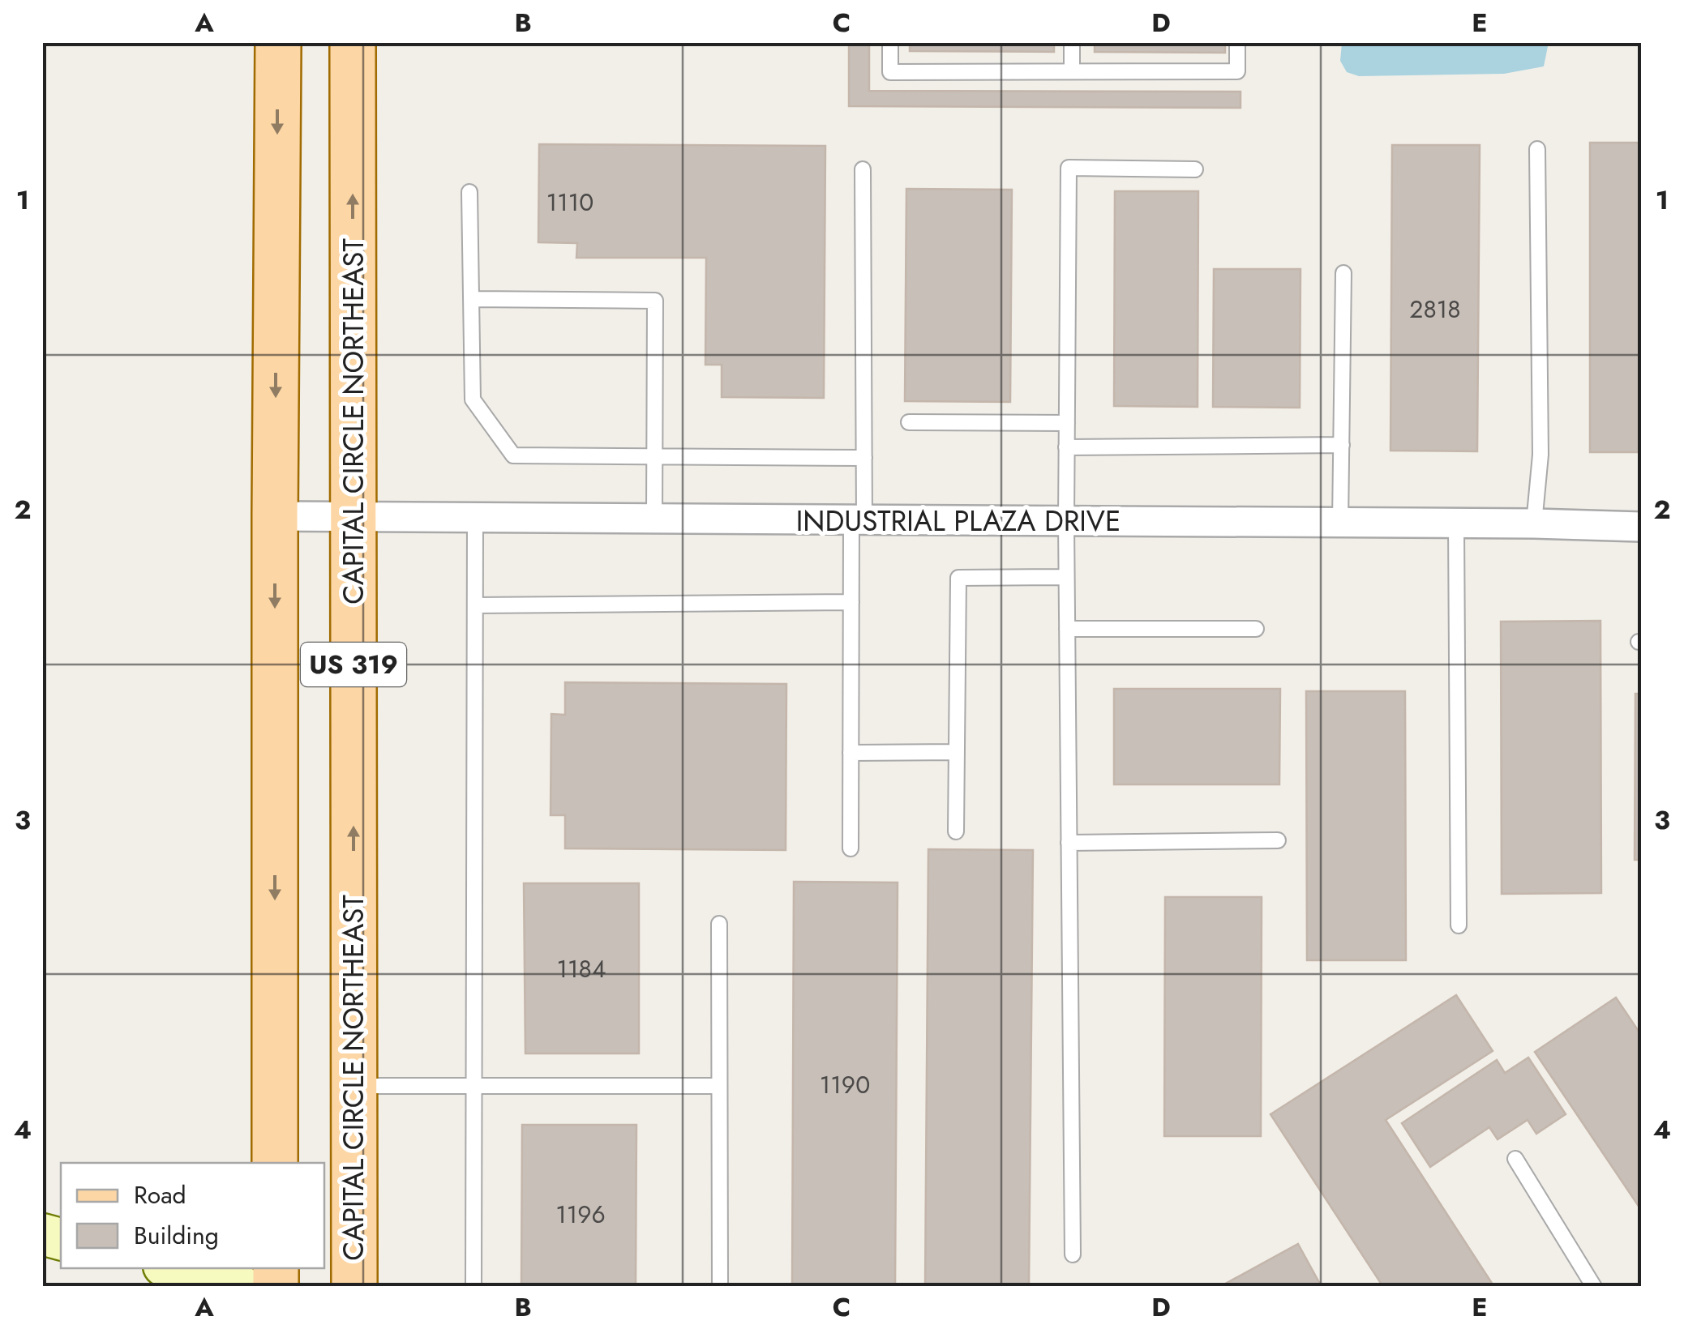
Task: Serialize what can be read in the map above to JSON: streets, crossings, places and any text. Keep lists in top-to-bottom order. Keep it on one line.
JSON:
{"streets":{"main road":["CAPITAL CIRCLE NORTHEAST","US 319"],"street":["INDUSTRIAL PLAZA DRIVE"]},"crossings":[["CAPITAL CIRCLE NORTHEAST","INDUSTRIAL PLAZA DRIVE"],["INDUSTRIAL PLAZA DRIVE","US 319"]],"house_numbers":["1110","2818","1184","1190","1196"],"legend":["Road","Building"],"grid":{"columns":["A","B","C","D","E"],"rows":["1","2","3","4"]}}
